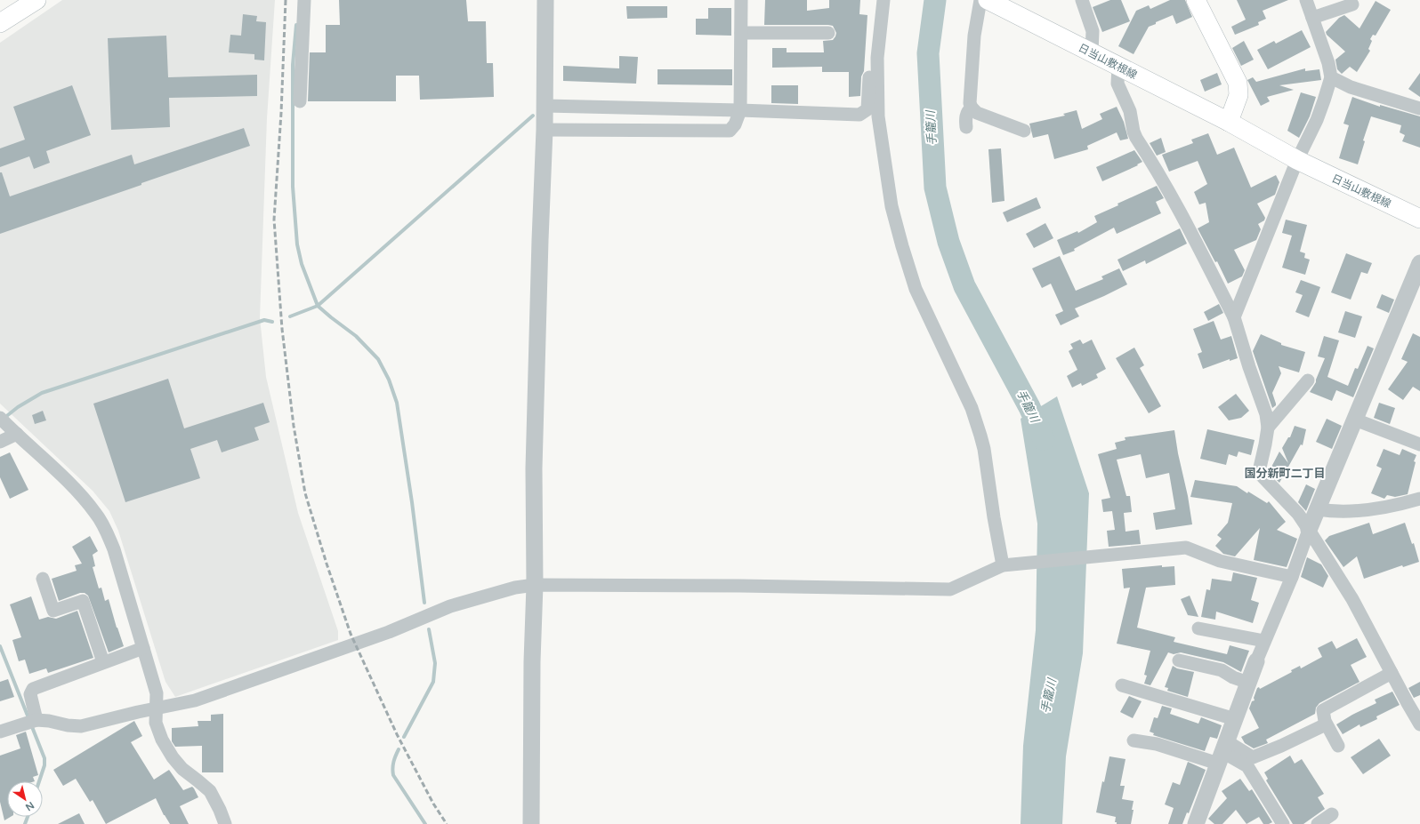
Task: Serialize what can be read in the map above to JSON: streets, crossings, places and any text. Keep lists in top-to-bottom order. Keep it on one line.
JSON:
{"streets":{"main road":["日当山敷根線"]},"districts":["国分新町二丁目"],"water":["手籠川"],"north":"bottom right"}
